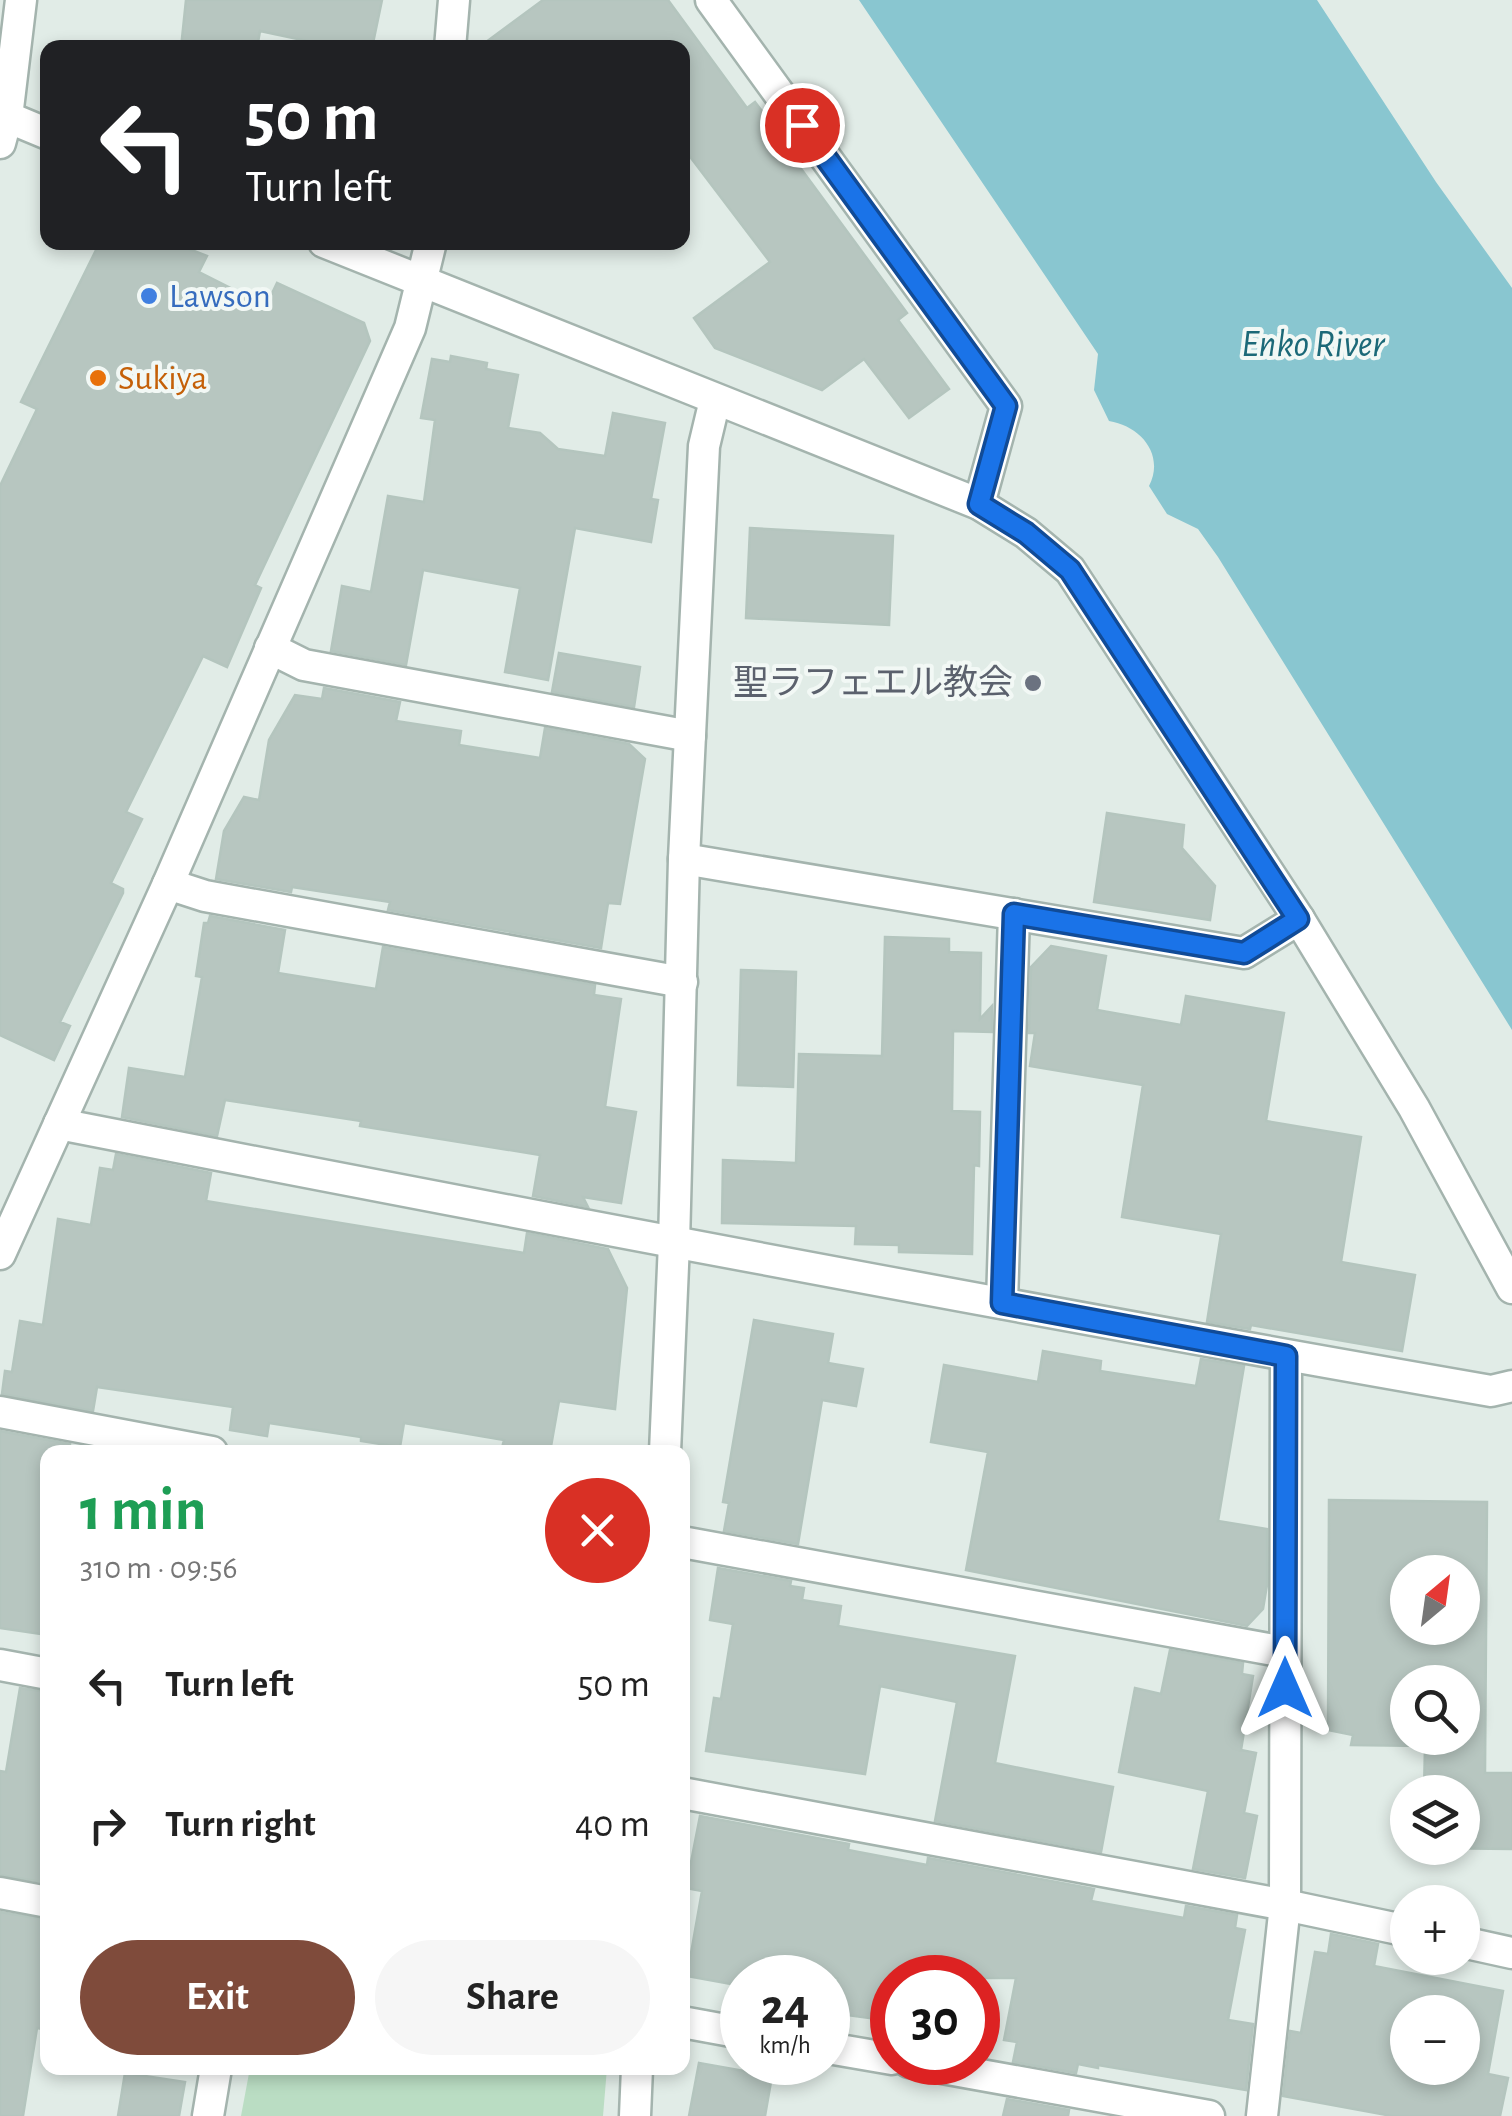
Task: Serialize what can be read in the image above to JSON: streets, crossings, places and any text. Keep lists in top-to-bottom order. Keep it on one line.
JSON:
{"water":["Enko River"],"places":["Lawson","Sukiya","聖ラフェエル教会"],"north":"top right","page":{"turn":["50 m","Turn left"],"heading":["1 min","310 m · 09:56"],"map_buttons":["+","−"],"list":[{"name":"Turn left","value":"50 m"},{"name":"Turn right","value":"40 m"}],"buttons":["Exit","Share"],"speed":"24 km/h","limit":"30"}}
